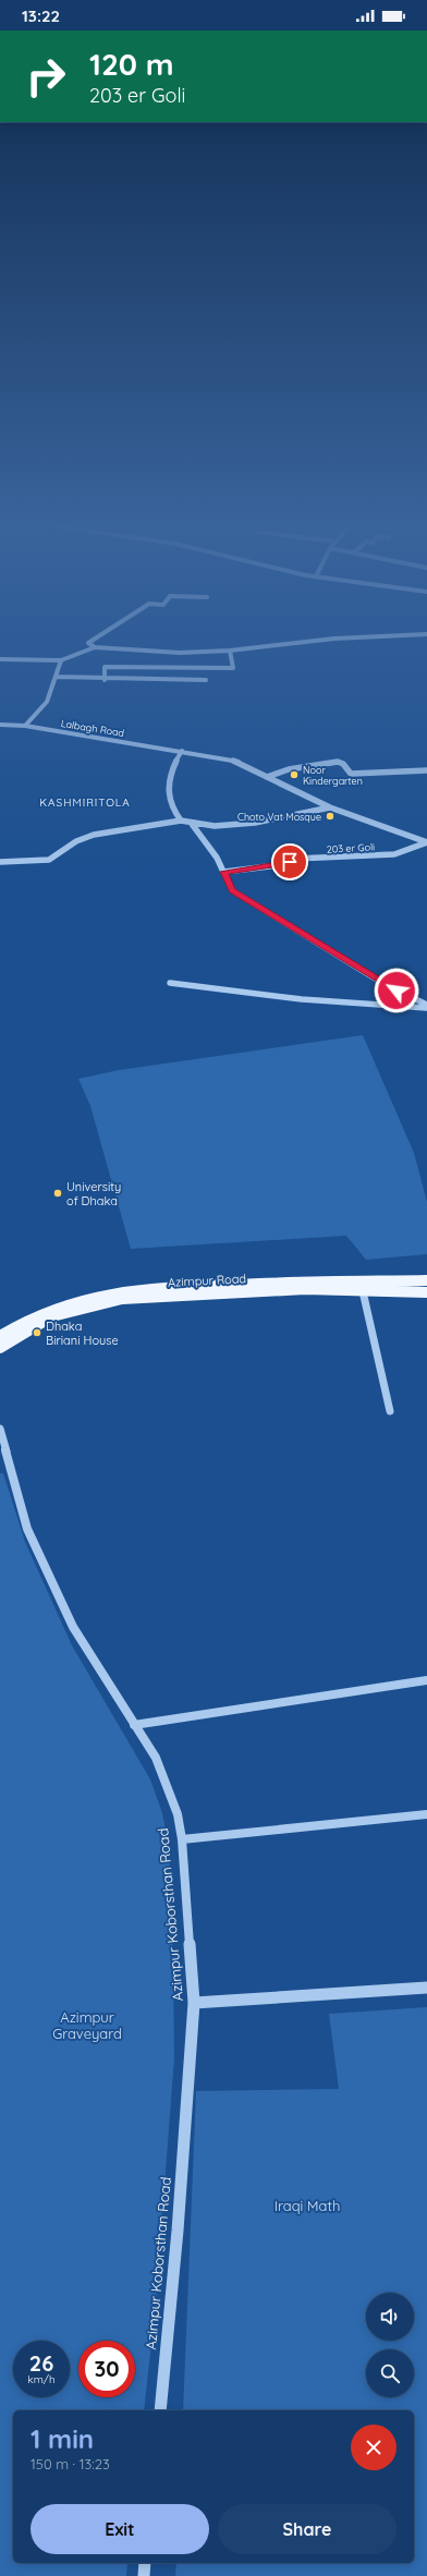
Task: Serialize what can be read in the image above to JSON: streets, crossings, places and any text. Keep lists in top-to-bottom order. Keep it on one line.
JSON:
{"streets":{"main road":["Azimpur Road"],"street":["Lalbagh Road","203 er Goli","Azimpur Koborsthan Road"]},"crossings":[["Lalbagh Road","203 er Goli"]],"districts":["KASHMIRITOLA"],"parks":["Azimpur Graveyard","Iraqi Math"],"places":["Noor Kindergarten","Choto Vat Mosque","University of Dhaka","Dhaka Biriani House"],"page":{"status":"13:22","turn":["120 m","203 er Goli"],"speed":"26 km/h","limit":"30","heading":["1 min","150 m · 13:23"],"buttons":["Exit","Share"]}}
